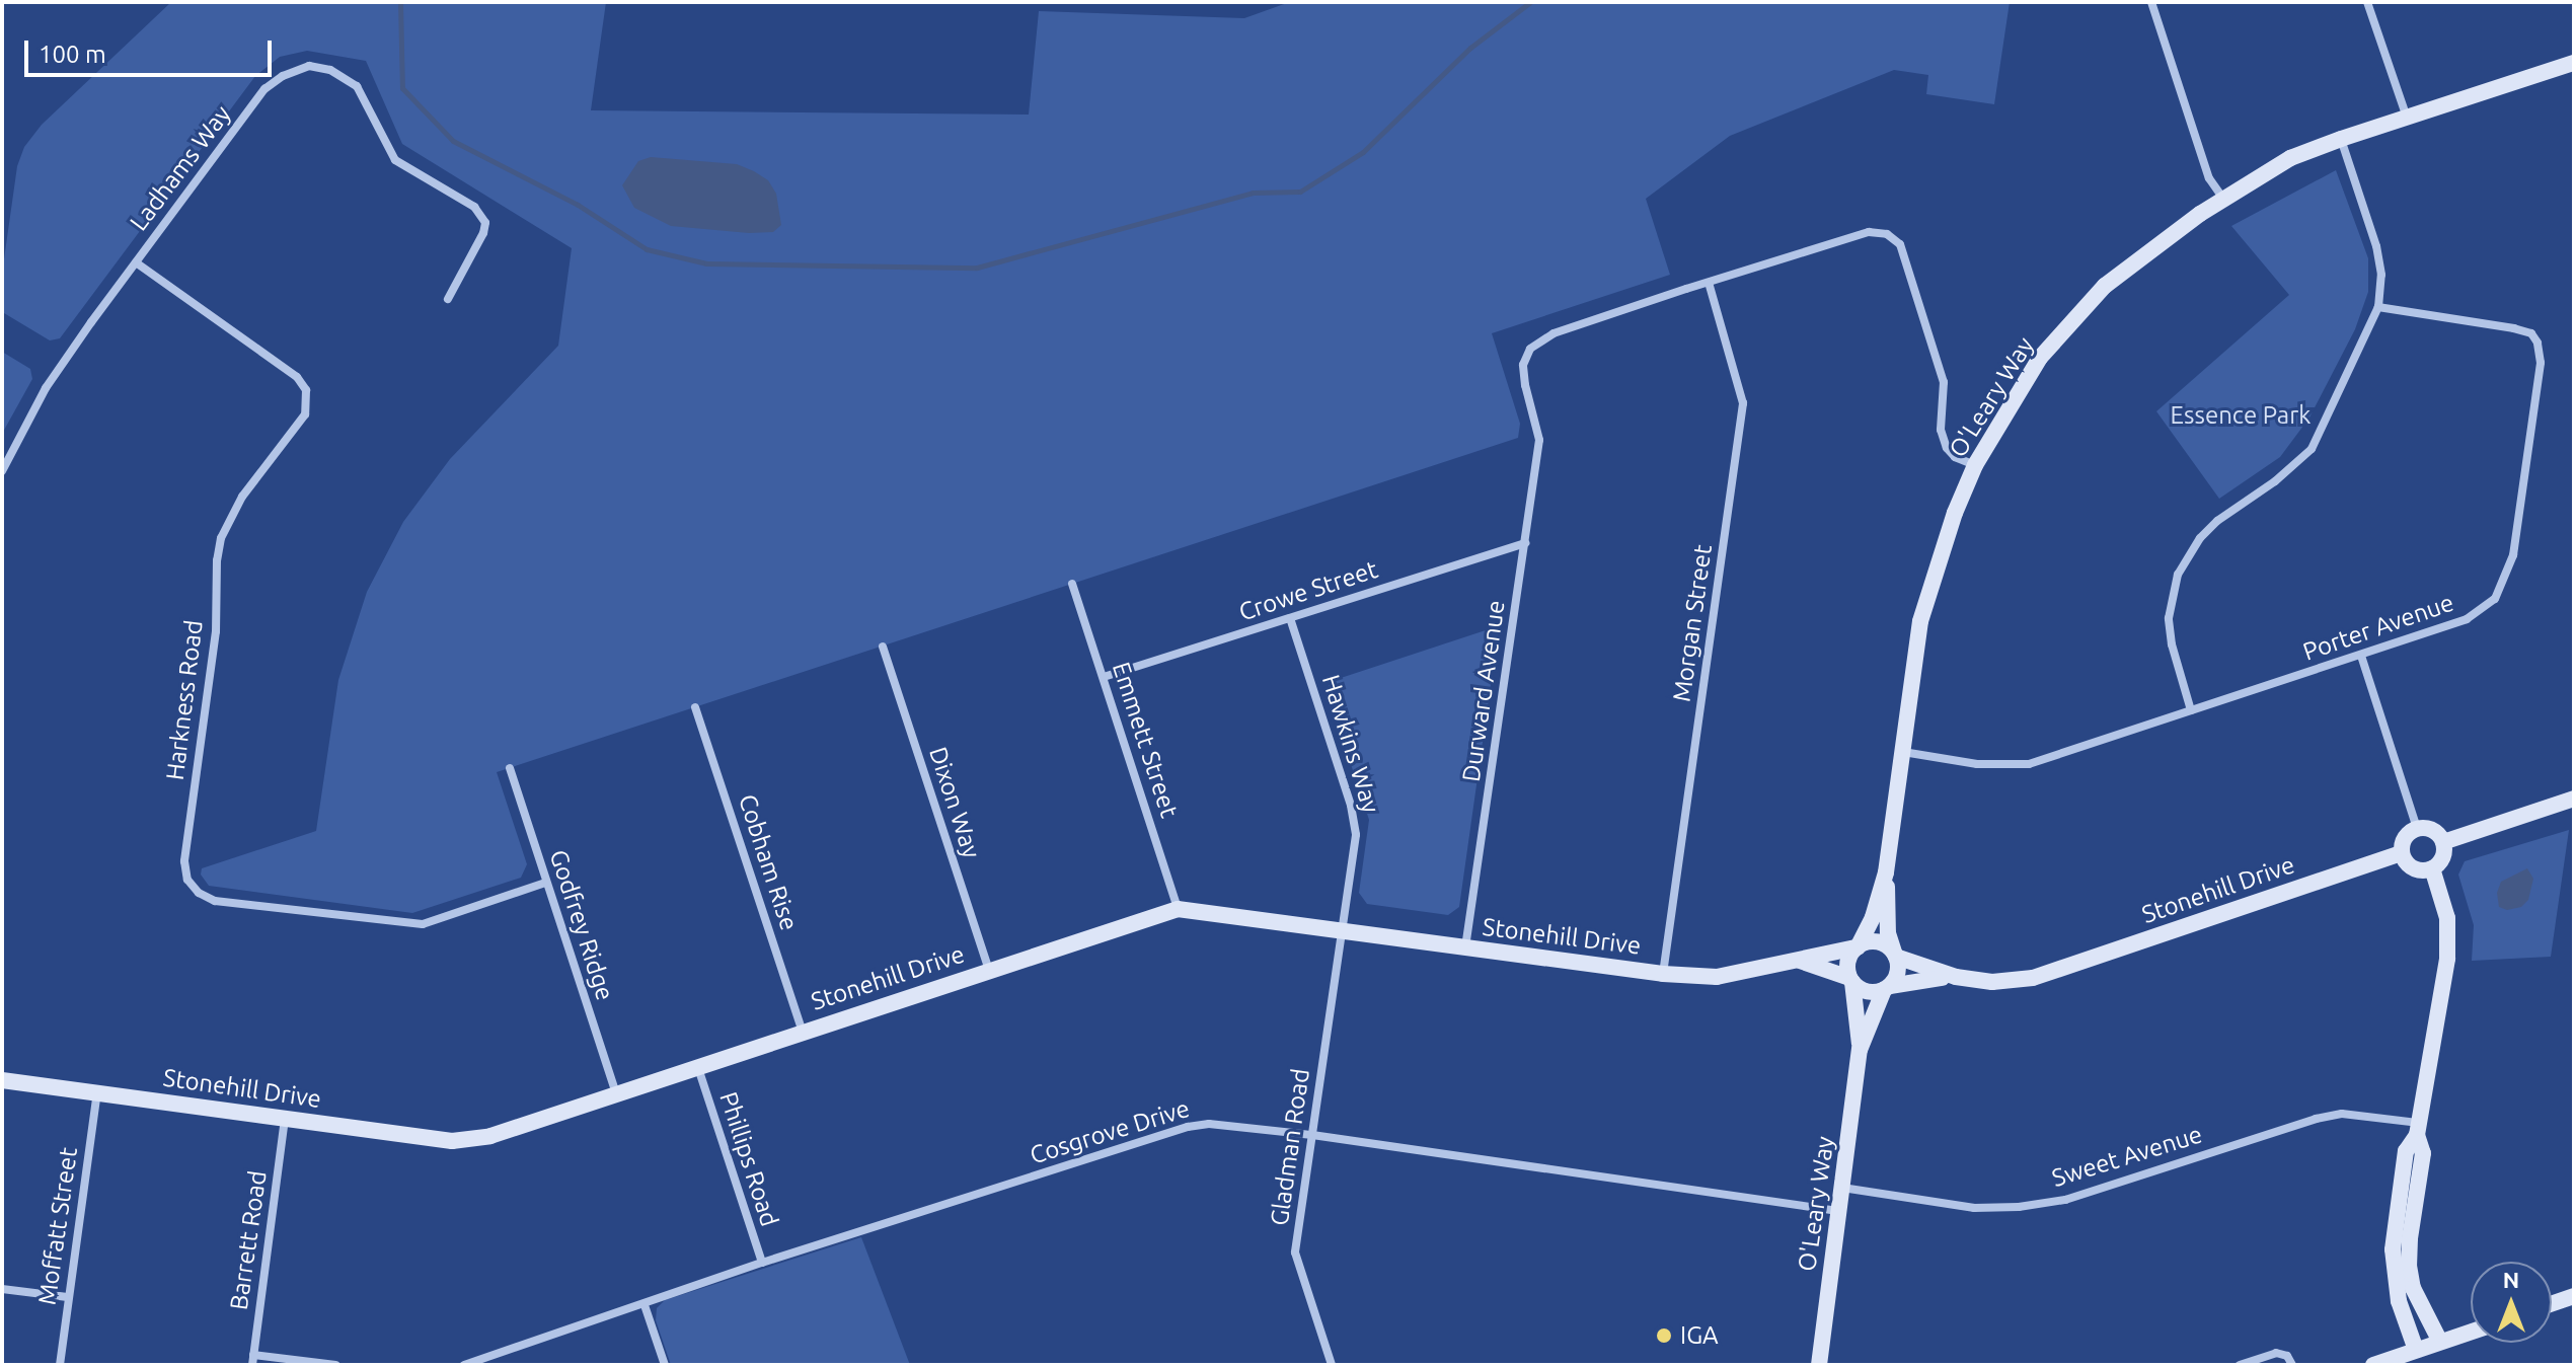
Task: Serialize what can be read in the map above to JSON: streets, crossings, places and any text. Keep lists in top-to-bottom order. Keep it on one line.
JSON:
{"streets":{"street":["Ladhams Way","O'Leary Way","Crowe Street","Morgan Street","Porter Avenue","Durward Avenue","Harkness Road","Emmett Street","Hawkins Way","Dixon Way","Cobham Rise","Stonehill Drive","Godfrey Ridge","Cosgrove Drive","Gladman Road","Sweet Avenue","Phillips Road","Moffatt Street","Barrett Road"]},"crossings":[["Ladhams Way","Harkness Road"],["O'Leary Way","Porter Avenue"],["O'Leary Way","Cosgrove Drive"],["O'Leary Way","Sweet Avenue"],["Crowe Street","Durward Avenue"],["Crowe Street","Emmett Street"],["Crowe Street","Hawkins Way"],["Morgan Street","Durward Avenue"],["Morgan Street","Stonehill Drive"],["Durward Avenue","Stonehill Drive"],["Harkness Road","Godfrey Ridge"],["Emmett Street","Stonehill Drive"],["Hawkins Way","Stonehill Drive"],["Hawkins Way","Gladman Road"],["Dixon Way","Stonehill Drive"],["Cobham Rise","Stonehill Drive"],["Stonehill Drive","Godfrey Ridge"],["Stonehill Drive","Gladman Road"],["Stonehill Drive","Phillips Road"],["Stonehill Drive","Moffatt Street"],["Stonehill Drive","Barrett Road"],["Cosgrove Drive","Gladman Road"],["Cosgrove Drive","Phillips Road"]],"parks":["Essence Park"],"places":["IGA"],"scale_bar":"100 m","north":"top"}
